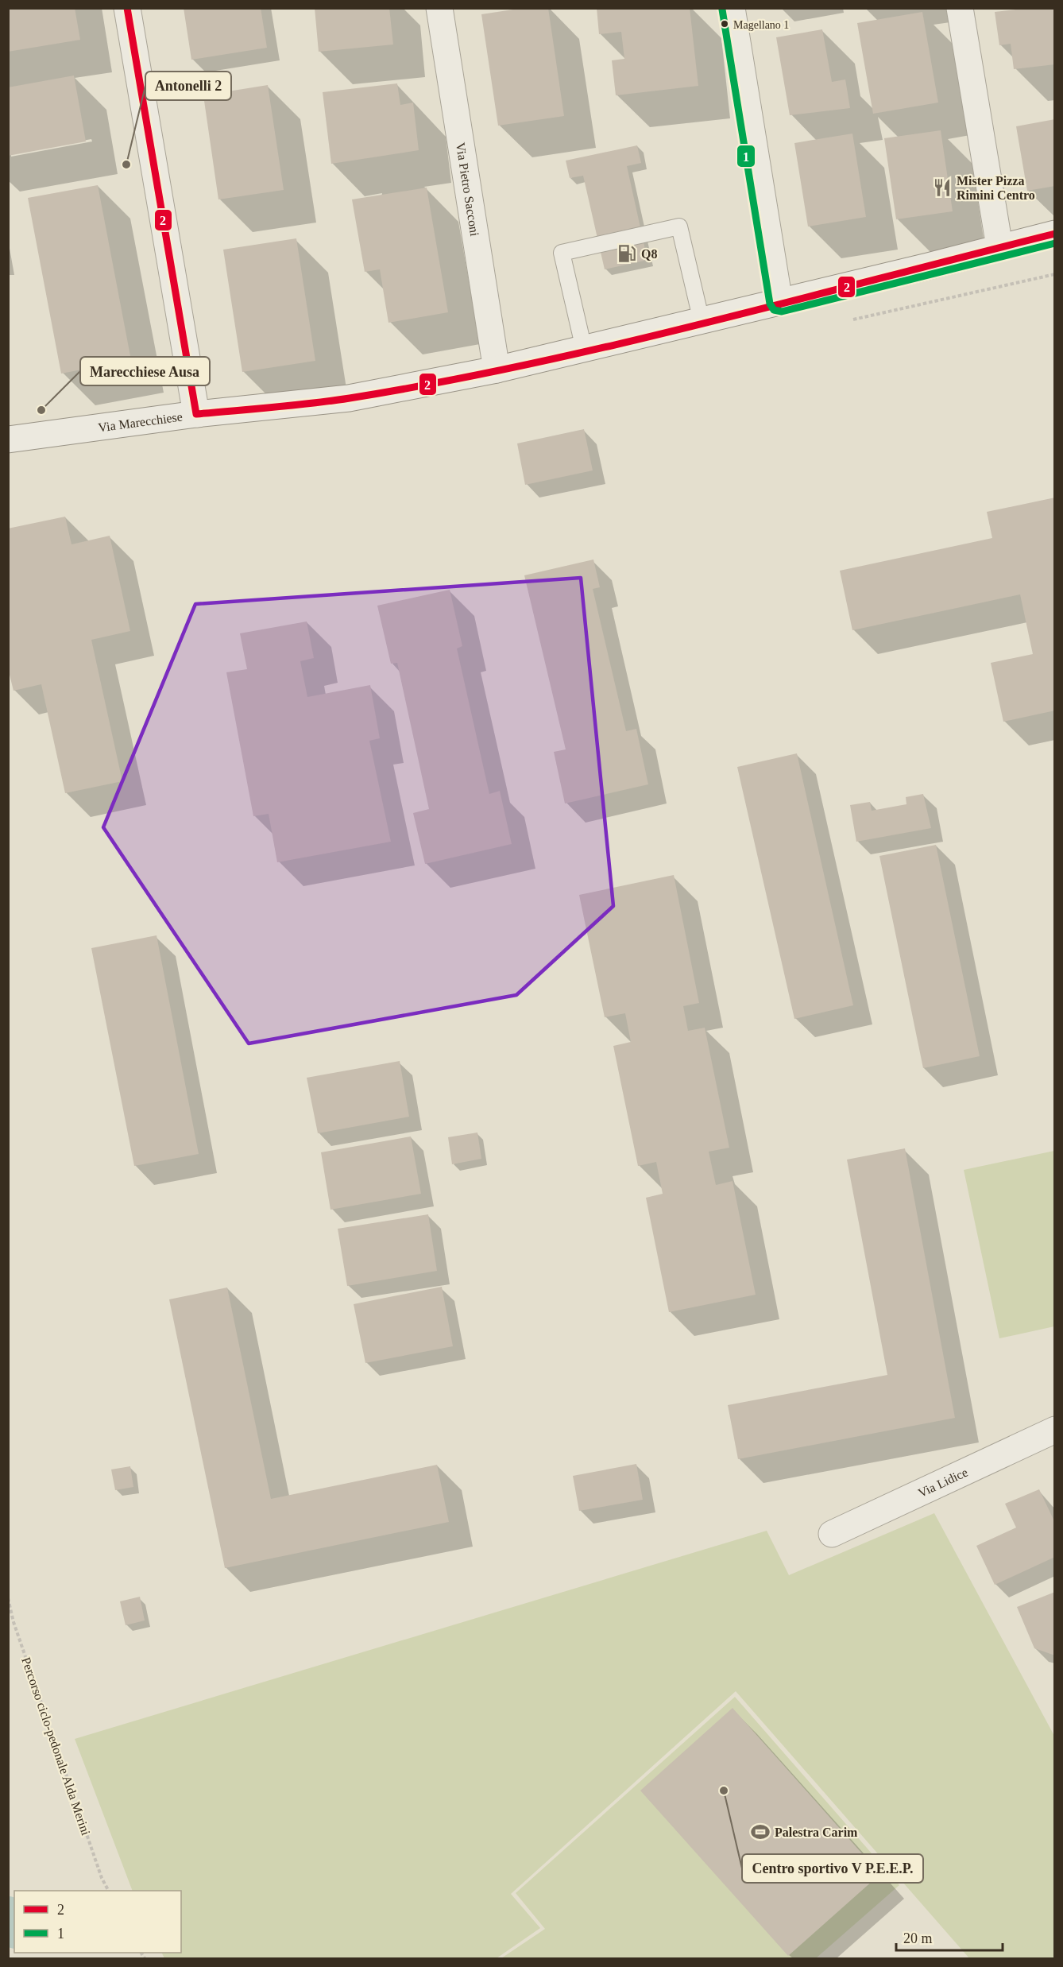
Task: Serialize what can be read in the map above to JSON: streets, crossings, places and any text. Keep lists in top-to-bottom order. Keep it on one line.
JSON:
{"streets":{"street":["Via Pietro Sacconi","Via Marecchiese","Via Lidice"],"path":["Percorso ciclo-pedonale Alda Merini"]},"crossings":[["Via Pietro Sacconi","Via Marecchiese"]],"places":{"other":["Magellano 1","Antonelli 2","Marecchiese Ausa","Centro sportivo V P.E.E.P."],"restaurant":["Mister Pizza Rimini Centro"],"fuel station":["Q8"],"sports":["Palestra Carim"]},"lines":["transit line 2","transit line 1"],"legend":["2","1"],"scale_bar":"20 m"}
